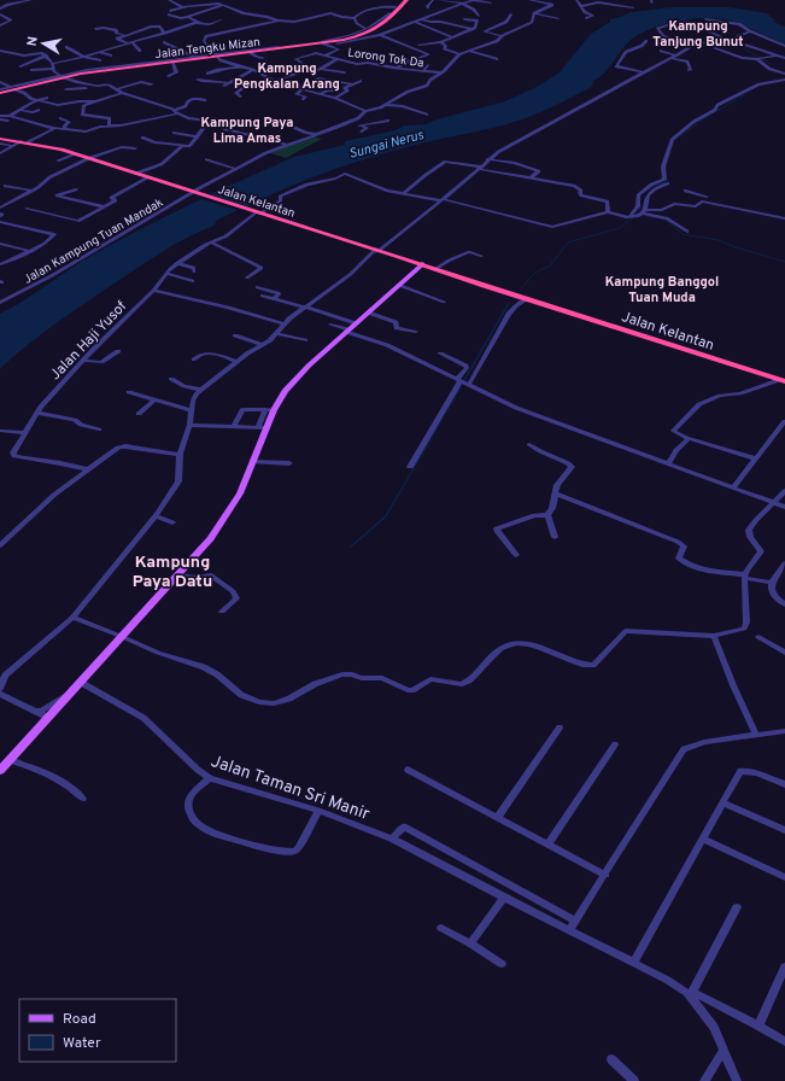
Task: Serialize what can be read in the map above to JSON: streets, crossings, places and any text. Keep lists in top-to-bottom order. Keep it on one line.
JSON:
{"streets":{"highway":["Jalan Tengku Mizan","Jalan Kelantan"],"street":["Lorong Tok Da","Jalan Kampung Tuan Mandak","Jalan Haji Yusof","Jalan Taman Sri Manir"]},"crossings":[["Jalan Kelantan","Jalan Kampung Tuan Mandak"],["Jalan Kelantan","Jalan Haji Yusof"]],"districts":["Kampung Tanjung Bunut","Kampung Pengkalan Arang","Kampung Paya Lima Amas","Kampung Banggol Tuan Muda","Kampung Paya Datu"],"water":["Sungai Nerus"],"legend":["Road","Water"],"north":"left"}
